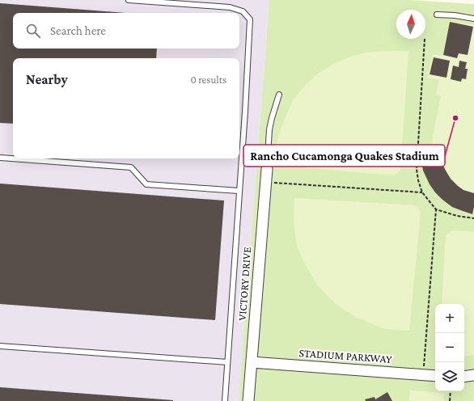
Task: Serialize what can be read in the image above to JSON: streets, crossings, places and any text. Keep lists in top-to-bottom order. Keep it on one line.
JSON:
{"streets":{"street":["VICTORY DRIVE","STADIUM PARKWAY"]},"crossings":[["VICTORY DRIVE","STADIUM PARKWAY"]],"places":["Rancho Cucamonga Quakes Stadium"],"north":"top","page":{"search":"Search here","heading":["Nearby","0 results"],"map_buttons":["+","−"]}}
